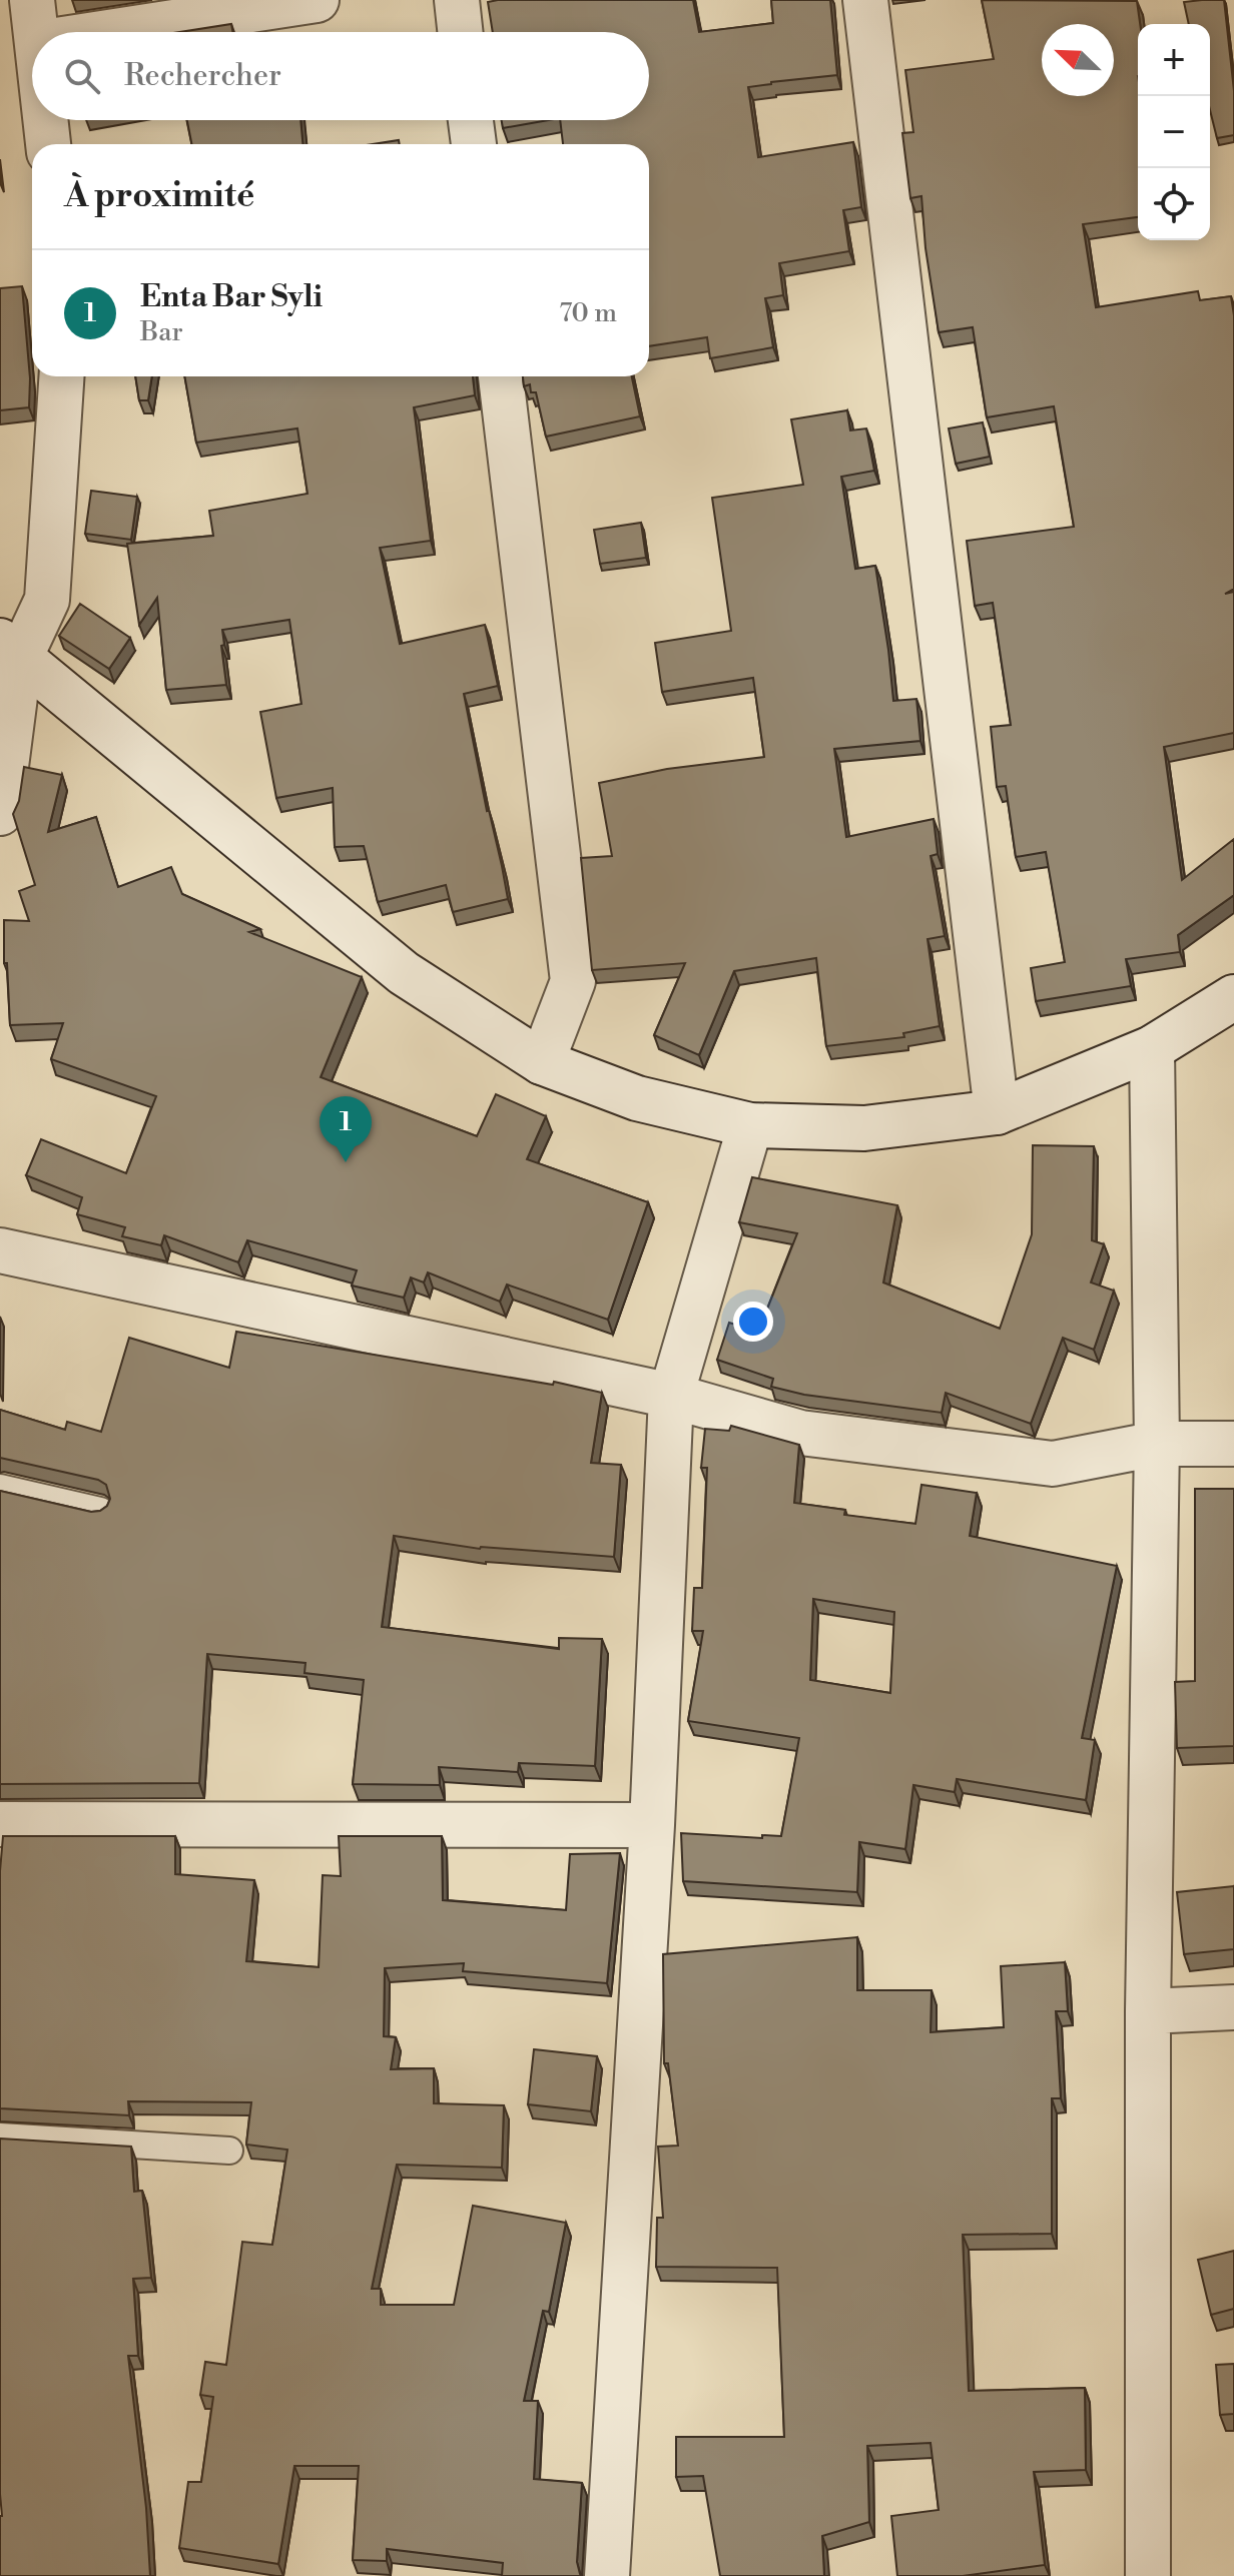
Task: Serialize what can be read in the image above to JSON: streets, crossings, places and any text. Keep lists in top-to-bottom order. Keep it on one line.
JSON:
{"north":"top left","page":{"map_buttons":["+","−"],"search":"Rechercher","heading":"À proximité","list":[{"mark":"1","name":"Enta Bar Syli","note":"Bar","value":"70 m"}],"pins":"1"}}
